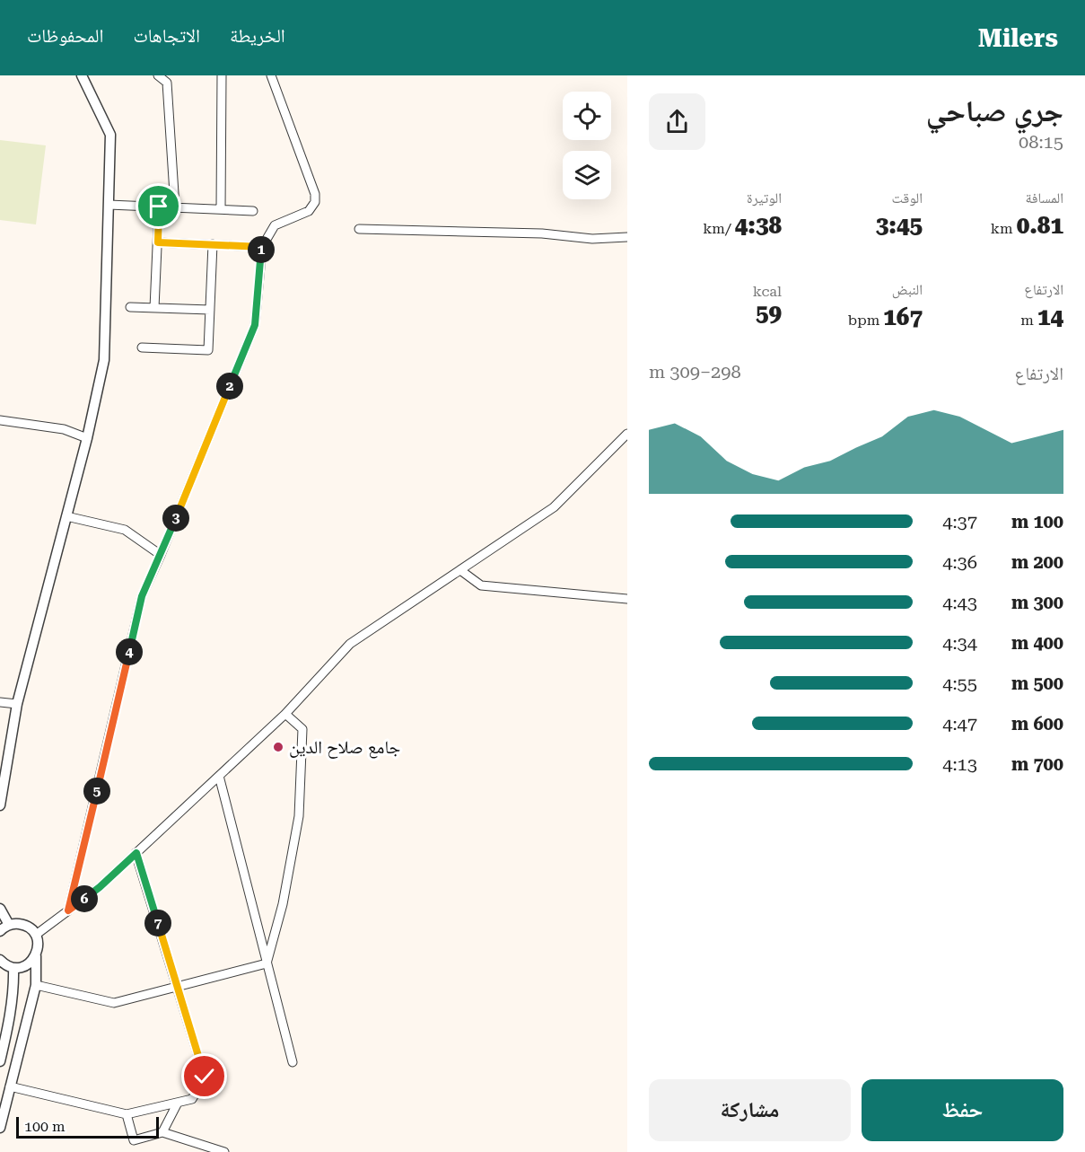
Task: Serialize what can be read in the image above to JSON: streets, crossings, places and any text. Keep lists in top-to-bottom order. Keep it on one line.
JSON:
{"places":["جامع صلاح الدين"],"scale_bar":"100 m","page":{"header":"Milers","nav":["الخريطة","الاتجاهات","المحفوظات"],"heading":["جري صباحي","08:15"],"stats":[["المسافة","0.81 km"],["الوقت","3:45"],["الوتيرة","4:38 /km"],["الارتفاع","14 m"],["النبض","167 bpm"],["kcal","59"]],"pins":["1","2","3","4","5","6","7"],"chart":["الارتفاع","298–309 m"],"list":[{"name":"100 m","note":"4:37"},{"name":"200 m","note":"4:36"},{"name":"300 m","note":"4:43"},{"name":"400 m","note":"4:34"},{"name":"500 m","note":"4:55"},{"name":"600 m","note":"4:47"},{"name":"700 m","note":"4:13"}],"buttons":["حفظ","مشاركة"],"scale":"100 m"}}
